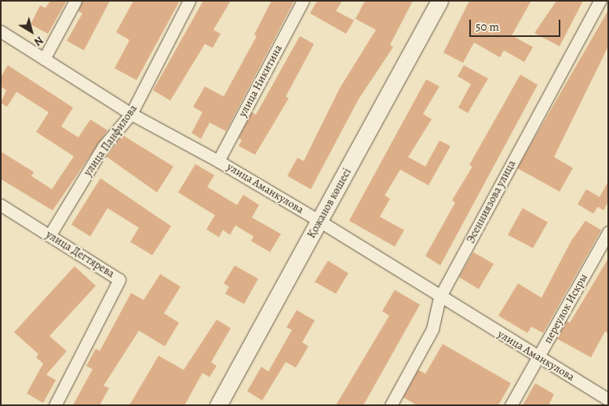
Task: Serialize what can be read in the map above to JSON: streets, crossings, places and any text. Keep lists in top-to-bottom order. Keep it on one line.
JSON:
{"streets":{"main road":["Қожанов көшесі"],"street":["улица Никитина","улица Панфилова","улица Аманкулова","Эсенниязова улица","улица Дегтярева","переулок Искры"]},"crossings":[["улица Никитина","улица Аманкулова"],["улица Панфилова","улица Аманкулова"],["улица Панфилова","улица Дегтярева"],["улица Аманкулова","Эсенниязова улица"],["улица Аманкулова","Қожанов көшесі"],["улица Аманкулова","переулок Искры"]],"scale_bar":"50 m","north":"bottom right"}
